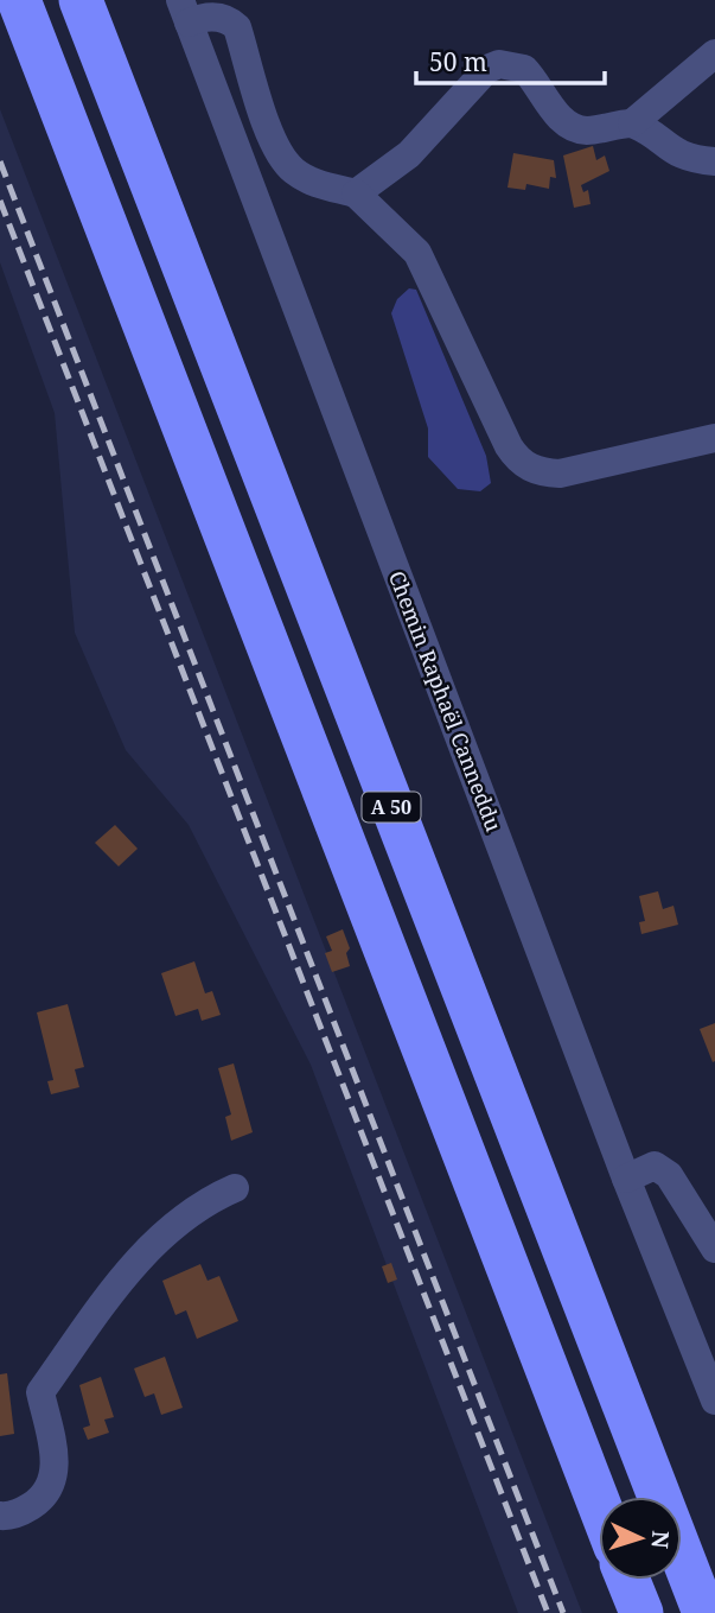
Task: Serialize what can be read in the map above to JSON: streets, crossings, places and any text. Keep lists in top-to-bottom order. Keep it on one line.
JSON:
{"streets":{"highway":["A 50"],"street":["Chemin Raphaël Canneddu"]},"scale_bar":"50 m","north":"right"}
